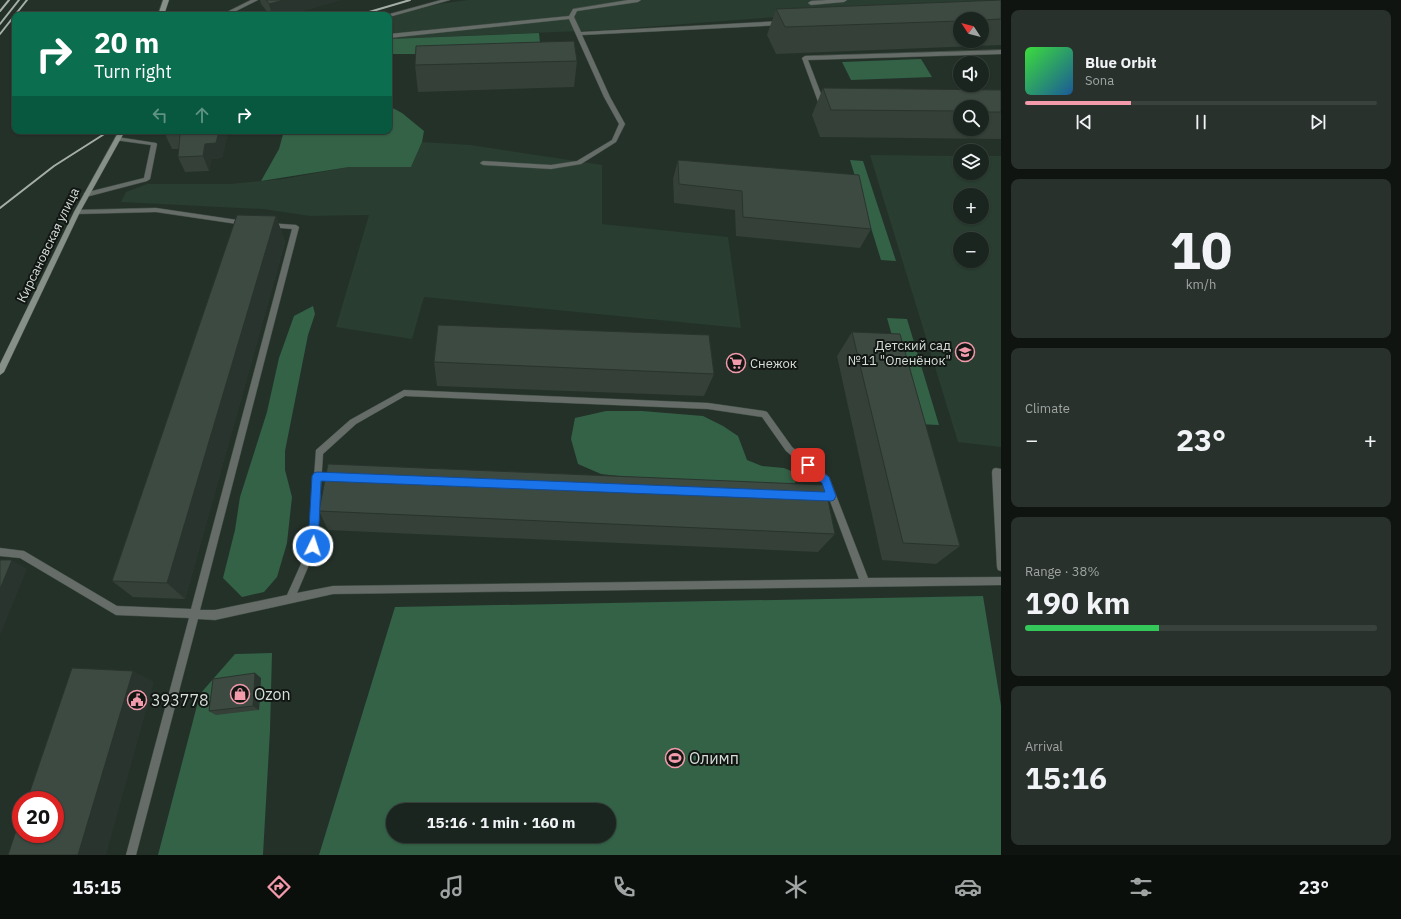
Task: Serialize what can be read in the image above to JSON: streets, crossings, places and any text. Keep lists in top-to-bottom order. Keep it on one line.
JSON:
{"streets":{"main road":["Кирсановская улица"]},"places":{"school or university":["Детский сад №11 \"Оленёнок\""],"supermarket":["Снежок"],"shop":["Ozon"],"public building":["393778"],"sports":["Олимп"]},"north":"top left","page":{"map_buttons":["+","−"],"turn":["20 m","Turn right"],"song":["Blue Orbit","Sona"],"tile":[["10","km/h"],"Climate",["Range · 38%","190 km"],["Arrival","15:16"]],"heat":["−","23°","+"],"limit":"20","trip":"15:16 · 1 min · 160 m","tabs":["15:15","23°"]}}
